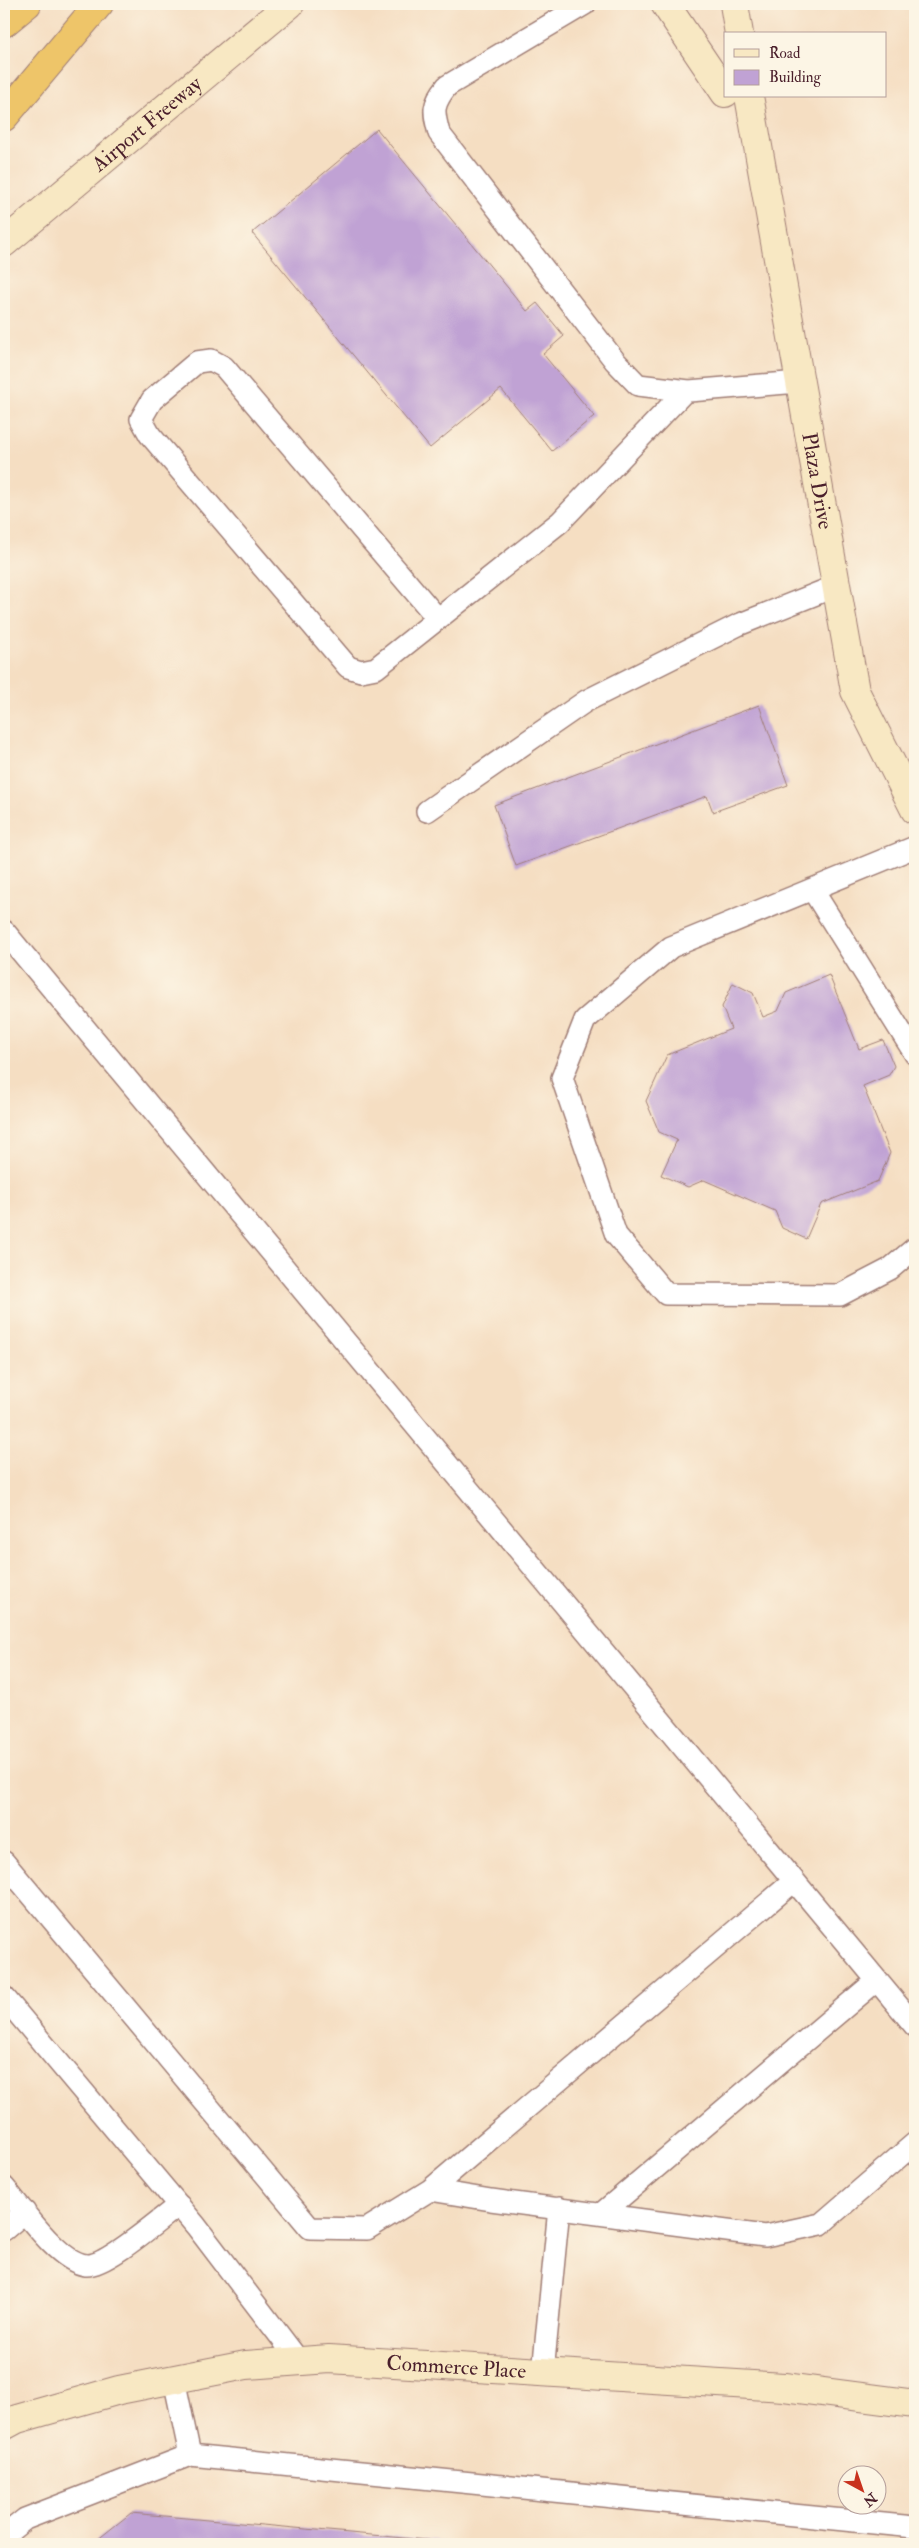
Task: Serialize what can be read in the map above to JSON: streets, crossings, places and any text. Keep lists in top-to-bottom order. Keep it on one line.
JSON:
{"streets":{"street":["Airport Freeway","Plaza Drive","Commerce Place"]},"legend":["Road","Building"],"north":"bottom right"}
